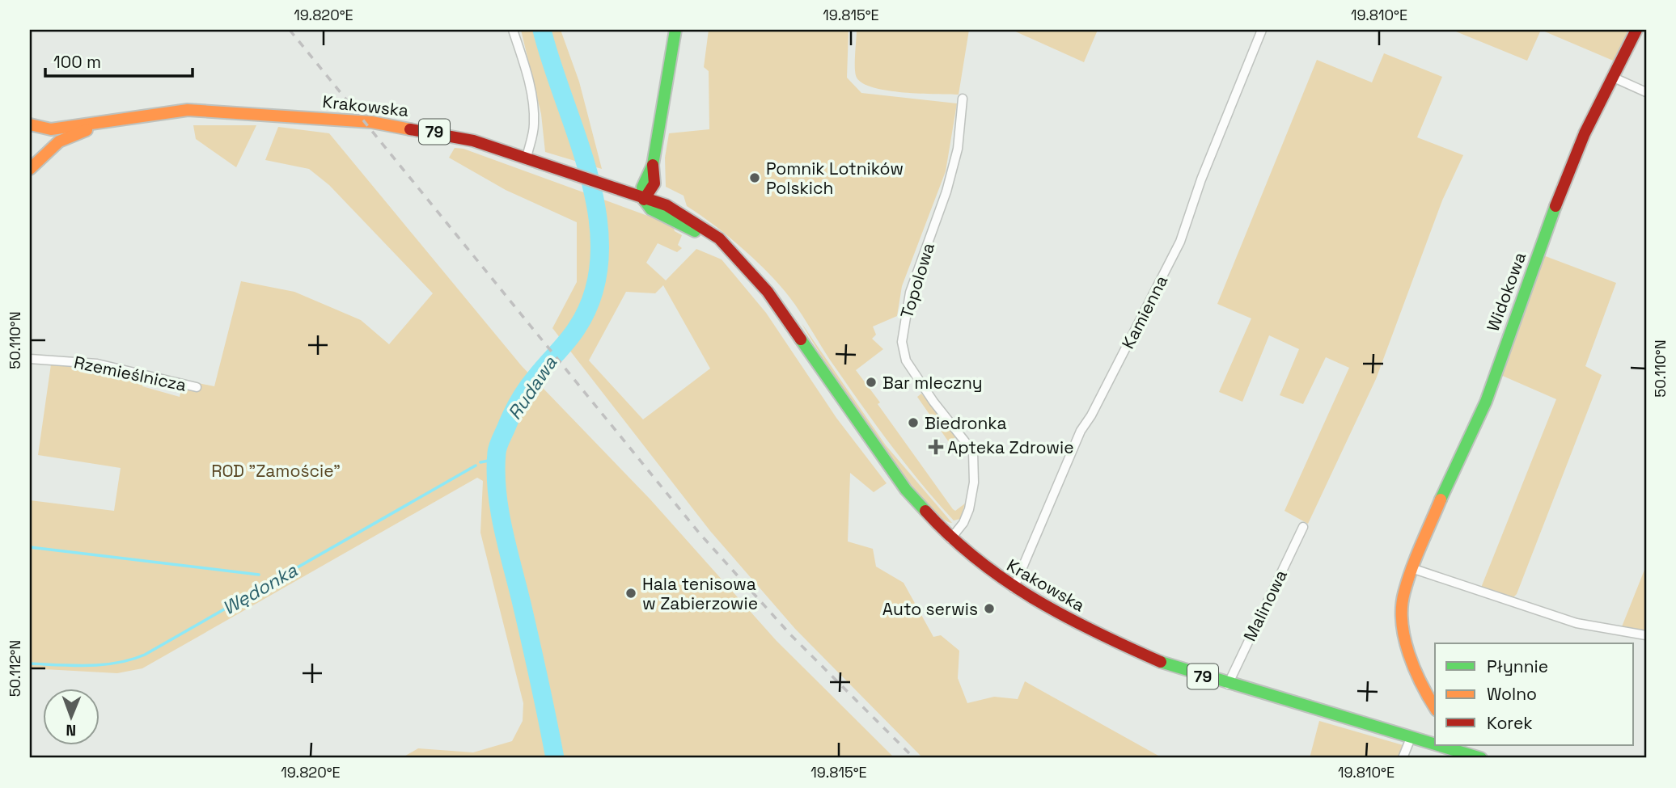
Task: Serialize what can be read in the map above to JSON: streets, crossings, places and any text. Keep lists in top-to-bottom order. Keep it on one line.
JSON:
{"streets":{"main road":["Krakowska","79","Widokowa"],"street":["Topolowa","Kamienna","Rzemieślnicza","Malinowa"]},"crossings":[["Krakowska","Topolowa"],["Krakowska","Kamienna"],["Krakowska","Malinowa"]],"water":["Rudawa","Wędonka"],"parks":["ROD \"Zamoście\""],"places":{"other":["Pomnik Lotników Polskich","Bar mleczny","Biedronka","Hala tenisowa w Zabierzowie","Auto serwis"],"health":["Apteka Zdrowie"]},"legend":["Płynnie","Wolno","Korek"],"scale_bar":"100 m","north":"bottom","coordinates":["19.820°E","19.815°E","19.810°E","50.110°N","50.112°N"]}
